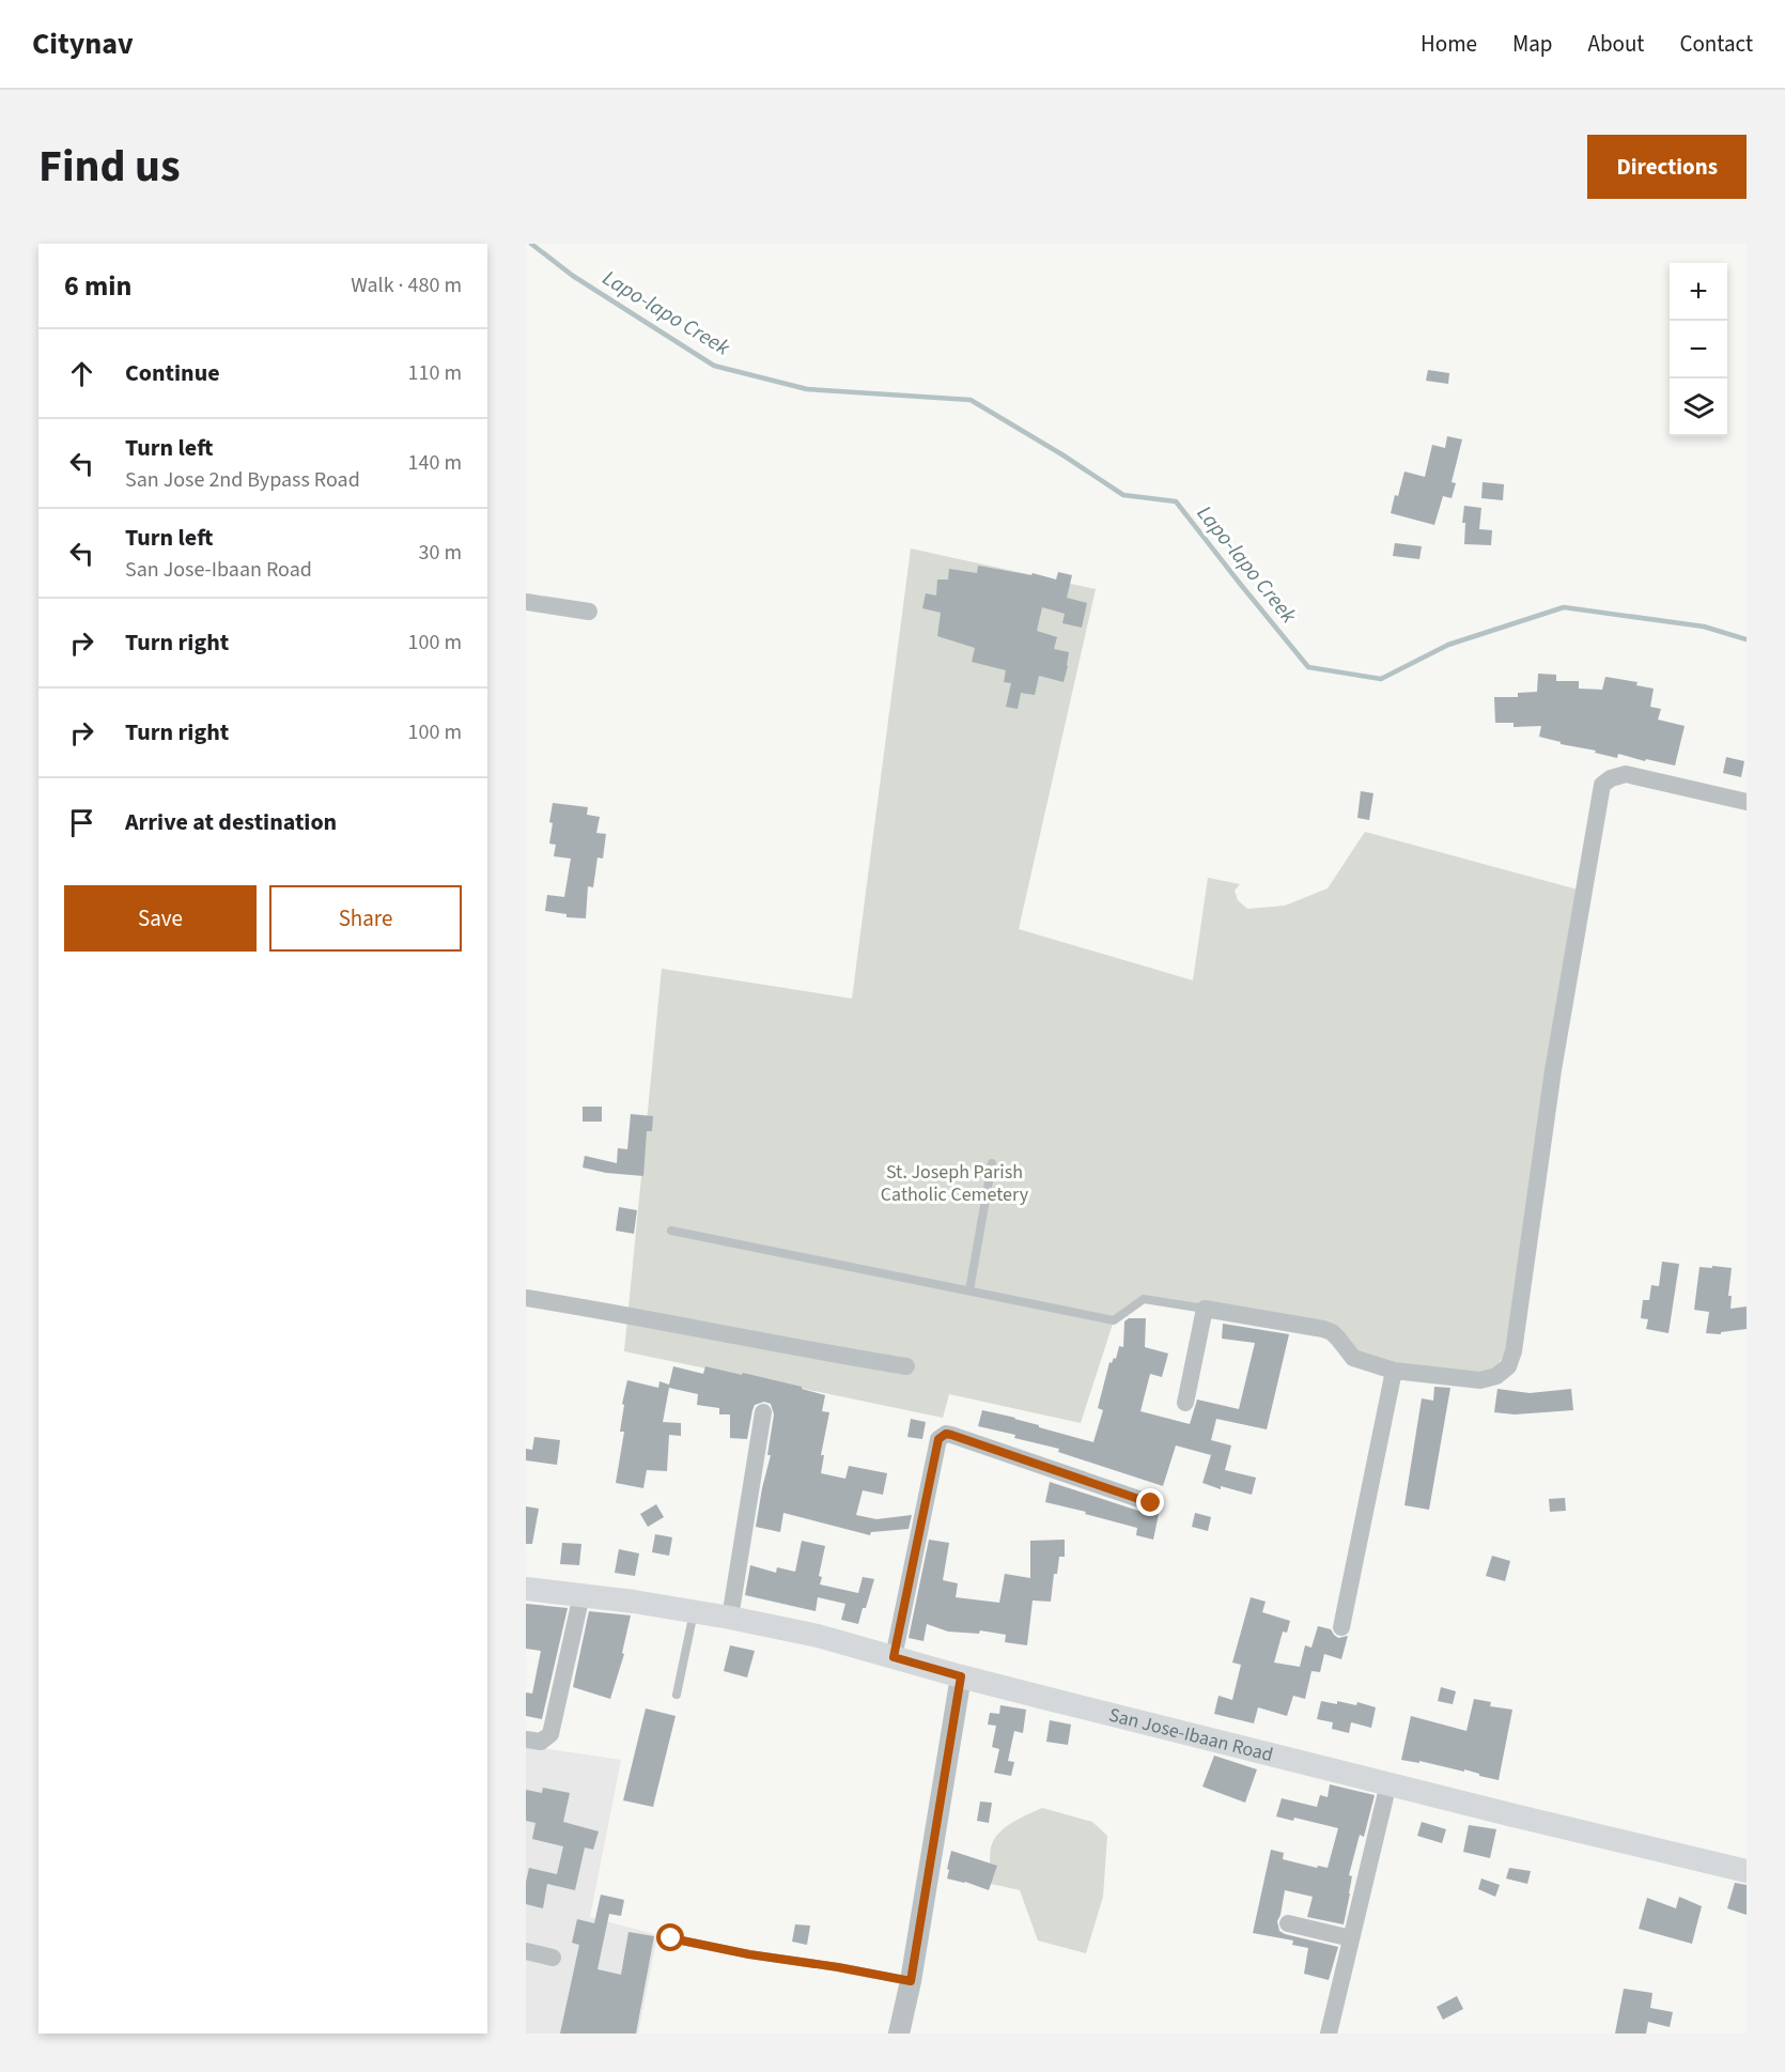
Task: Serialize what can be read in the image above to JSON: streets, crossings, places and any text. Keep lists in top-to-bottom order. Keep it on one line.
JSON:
{"streets":{"main road":["San Jose-Ibaan Road"]},"water":["Lapo-lapo Creek"],"parks":["St. Joseph Parish Catholic Cemetery"],"page":{"header":"Citynav","nav":["Home","Map","About","Contact"],"title":"Find us","buttons":["Directions",["Save","Share"]],"heading":["6 min","Walk · 480 m"],"map_buttons":["+","−"],"list":[["Continue","110 m"],["Turn left","San Jose 2nd Bypass Road","140 m"],["Turn left","San Jose-Ibaan Road","30 m"],["Turn right","100 m"],["Turn right","100 m"],"Arrive at destination"]}}
